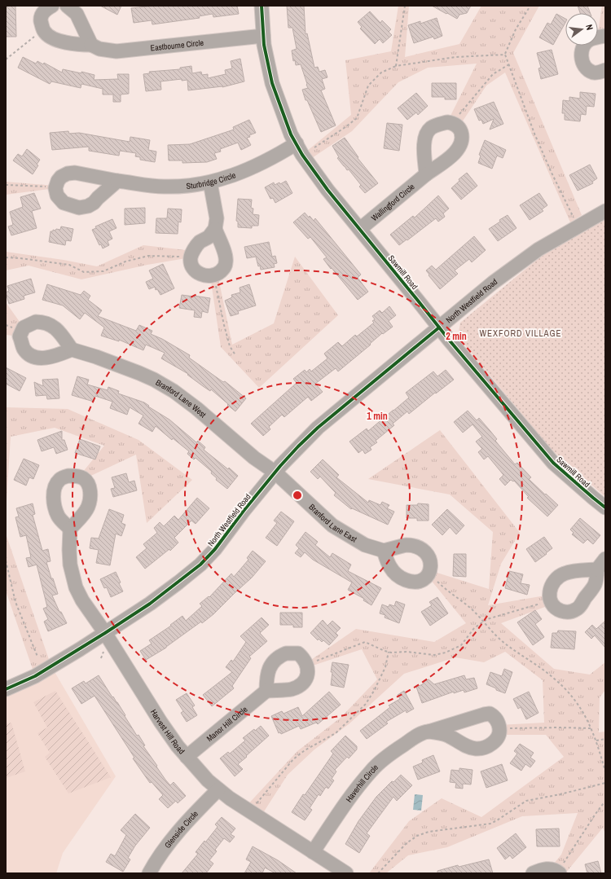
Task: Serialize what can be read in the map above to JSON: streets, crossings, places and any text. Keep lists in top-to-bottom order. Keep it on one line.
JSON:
{"streets":{"street":["Eastbourne Circle","Sturbridge Circle","Wallingford Circle","Sawmill Road","North Westfield Road","Branford Lane West","Branford Lane East","Manor Hill Circle","Harvest Hill Road","Haverhill Circle","Glenside Circle"]},"crossings":[["Eastbourne Circle","Sawmill Road"],["Sturbridge Circle","Sawmill Road"],["Wallingford Circle","Sawmill Road"],["Sawmill Road","North Westfield Road"],["North Westfield Road","Branford Lane West"],["North Westfield Road","Branford Lane East"],["North Westfield Road","Harvest Hill Road"],["Branford Lane West","Branford Lane East"],["Manor Hill Circle","Harvest Hill Road"],["Harvest Hill Road","Haverhill Circle"],["Harvest Hill Road","Glenside Circle"]],"districts":["WEXFORD VILLAGE"],"north":"right","rings":["2 min","1 min"]}
